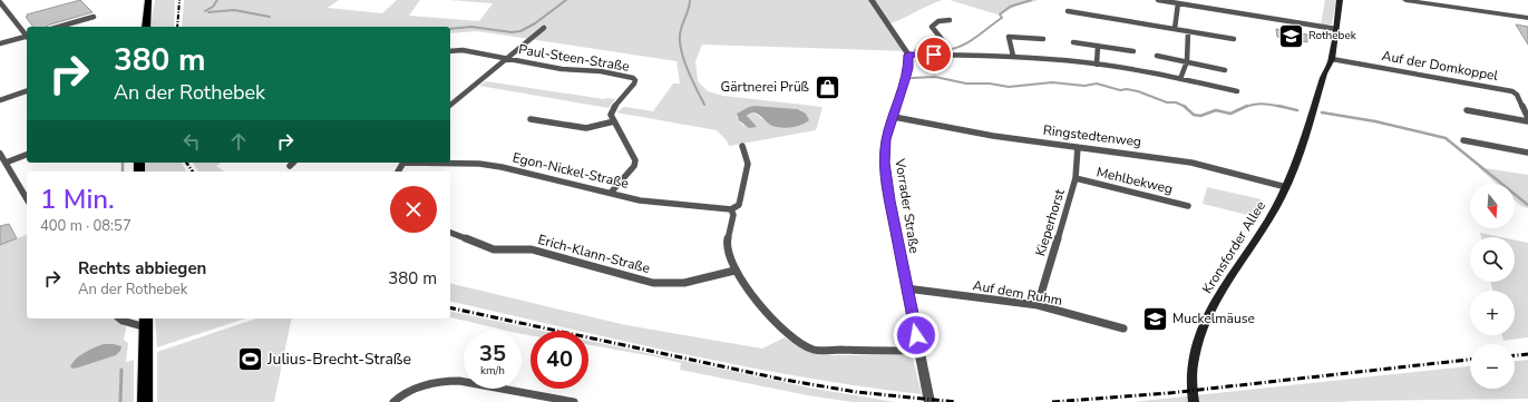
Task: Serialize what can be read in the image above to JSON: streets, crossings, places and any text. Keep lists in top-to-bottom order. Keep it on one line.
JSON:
{"streets":{"main road":["Kronsforder Allee"],"street":["Paul-Steen-Straße","Auf der Domkoppel","Ringstedtenweg","Egon-Nickel-Straße","Mehlbekweg","Vorrader Straße","Kieperhorst","Erich-Klann-Straße","Auf dem Ruhm"]},"crossings":[["Auf der Domkoppel","Kronsforder Allee"],["Ringstedtenweg","Vorrader Straße"],["Ringstedtenweg","Kieperhorst"],["Ringstedtenweg","Kronsforder Allee"],["Mehlbekweg","Kieperhorst"],["Vorrader Straße","Auf dem Ruhm"],["Kieperhorst","Auf dem Ruhm"]],"places":{"school or university":["Rothebek","Muckelmäuse"],"shop":["Gärtnerei Prüß"],"sports":["Julius-Brecht-Straße"]},"north":"bottom","page":{"turn":["380 m","An der Rothebek"],"heading":["1 Min.","400 m · 08:57"],"map_buttons":["+","−"],"list":[{"name":"Rechts abbiegen","note":"An der Rothebek","value":"380 m"}],"speed":"35 km/h","limit":"40"}}
